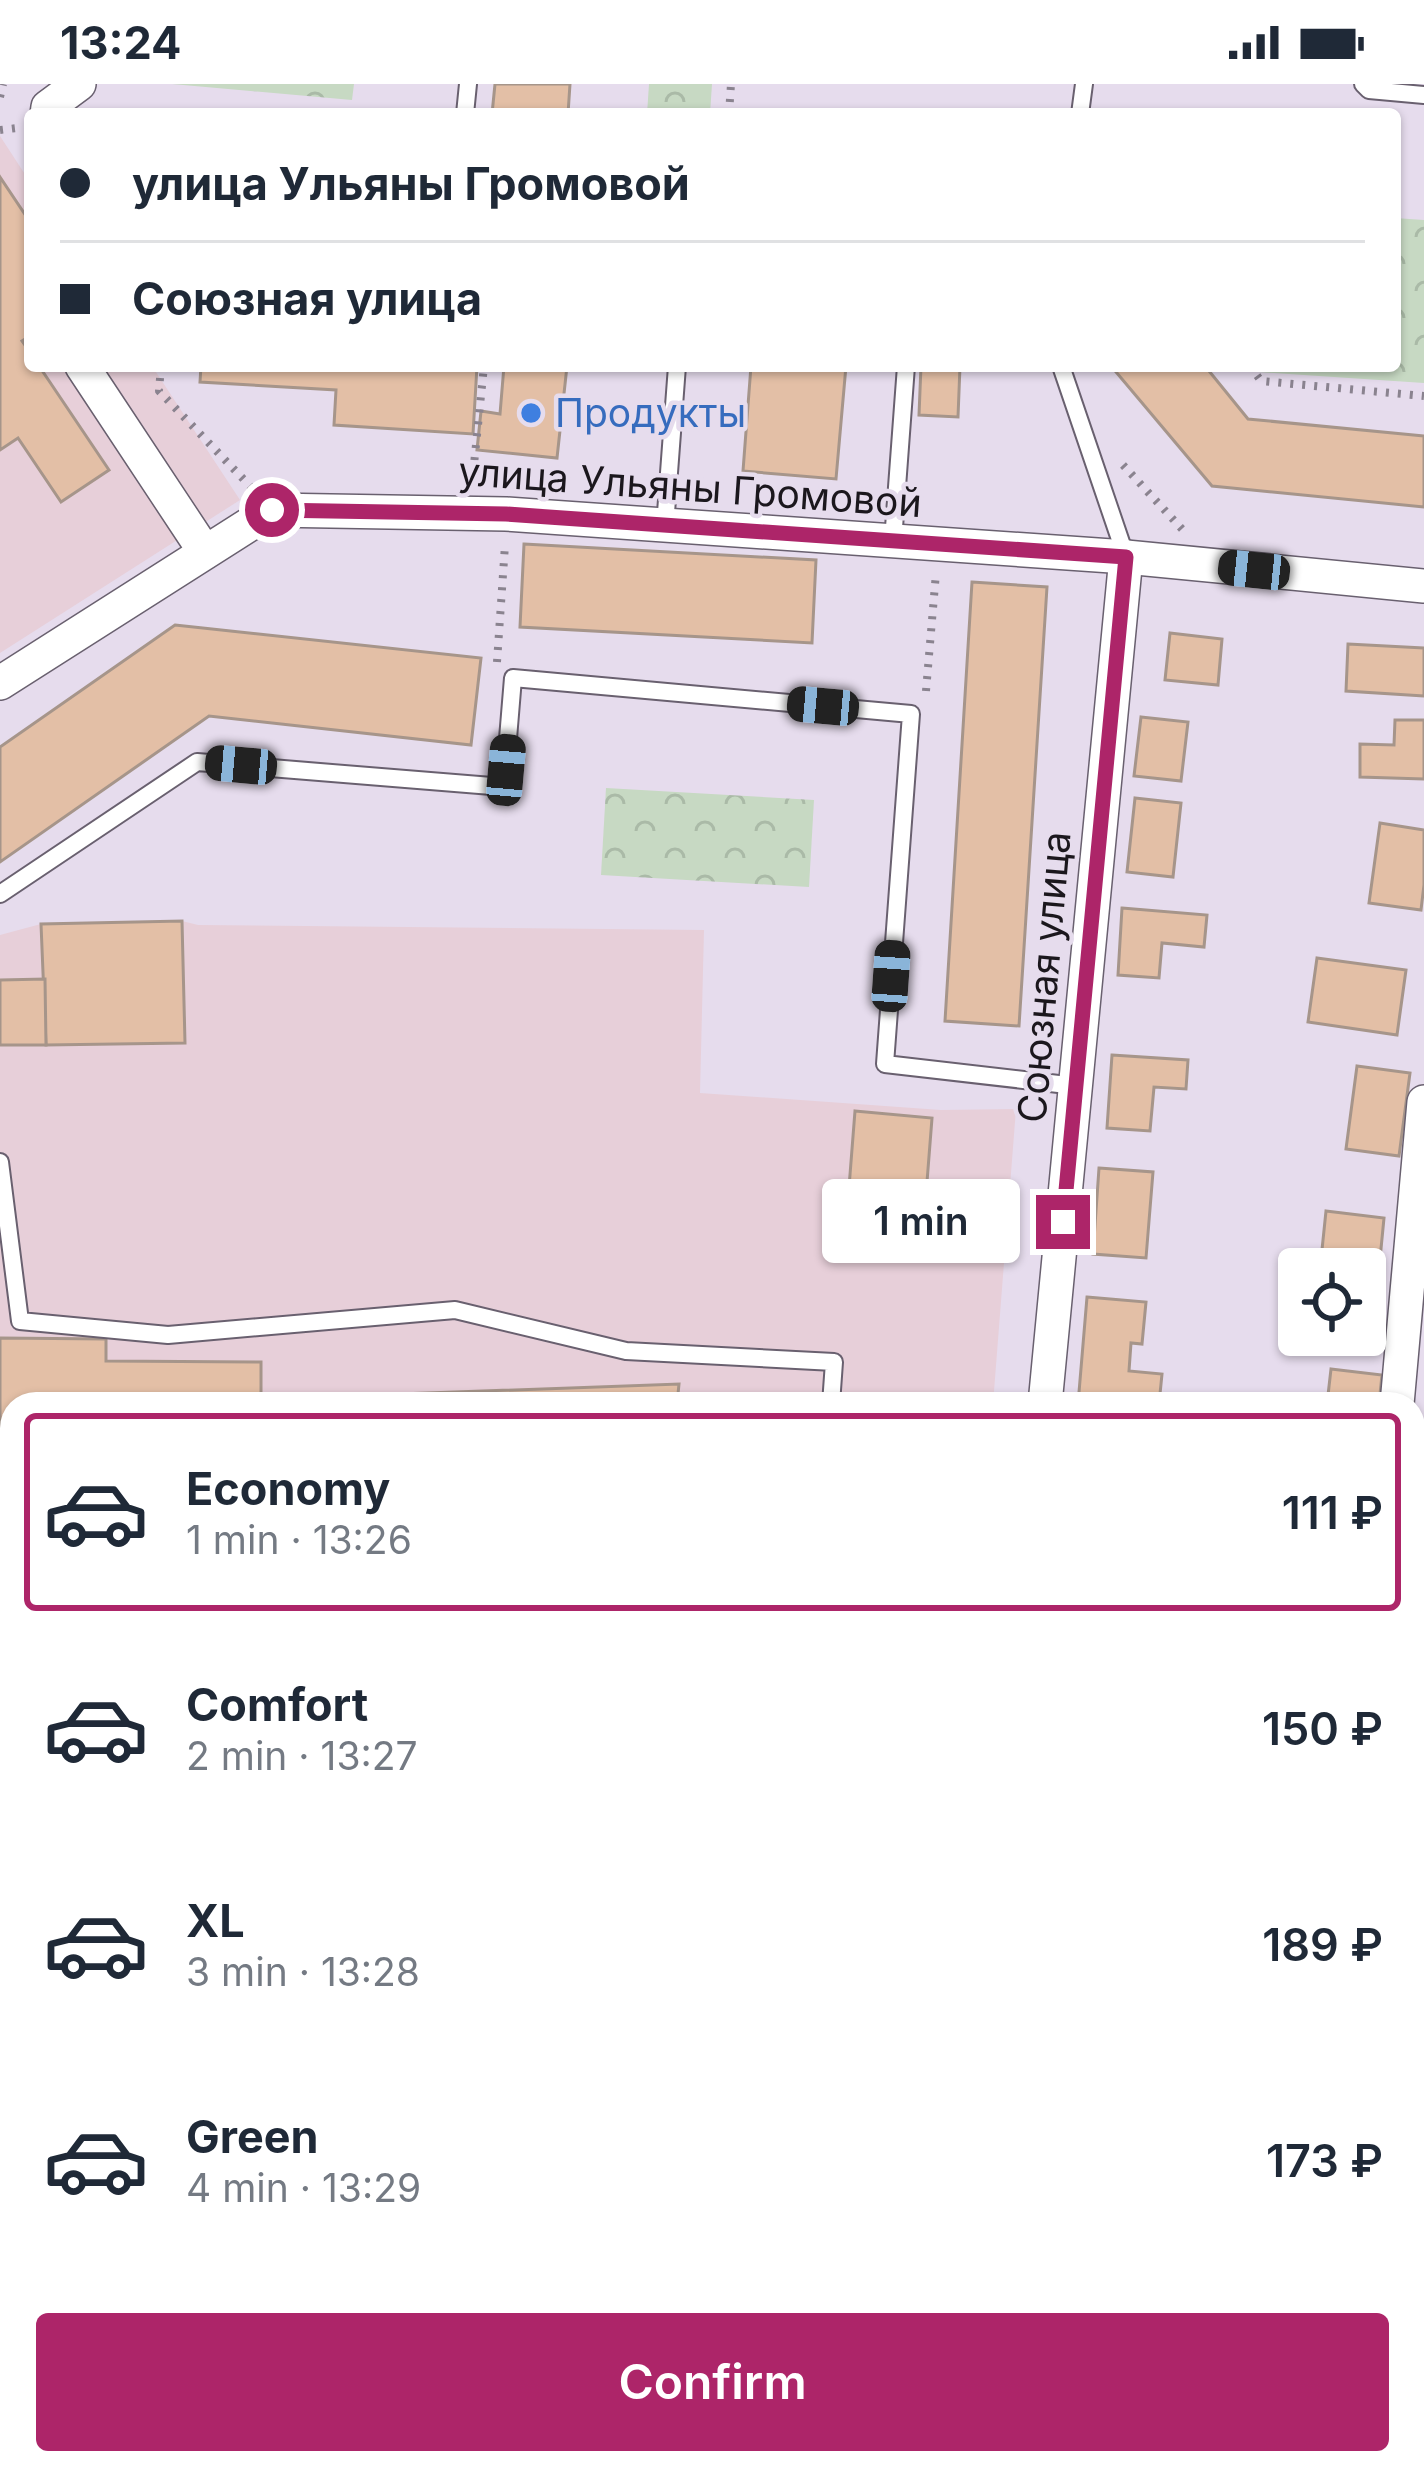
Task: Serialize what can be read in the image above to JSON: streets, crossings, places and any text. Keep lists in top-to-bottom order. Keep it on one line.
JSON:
{"streets":{"street":["улица Ульяны Громовой","Союзная улица"]},"crossings":[["улица Ульяны Громовой","Союзная улица"]],"places":["Продукты"],"page":{"status":"13:24","banner":["улица Ульяны Громовой","Союзная улица"],"bubble":"1 min","list":[{"name":"Economy","note":"1 min · 13:26","value":"111 ₽"},{"name":"Comfort","note":"2 min · 13:27","value":"150 ₽"},{"name":"XL","note":"3 min · 13:28","value":"189 ₽"},{"name":"Green","note":"4 min · 13:29","value":"173 ₽"}],"buttons":"Confirm"}}
